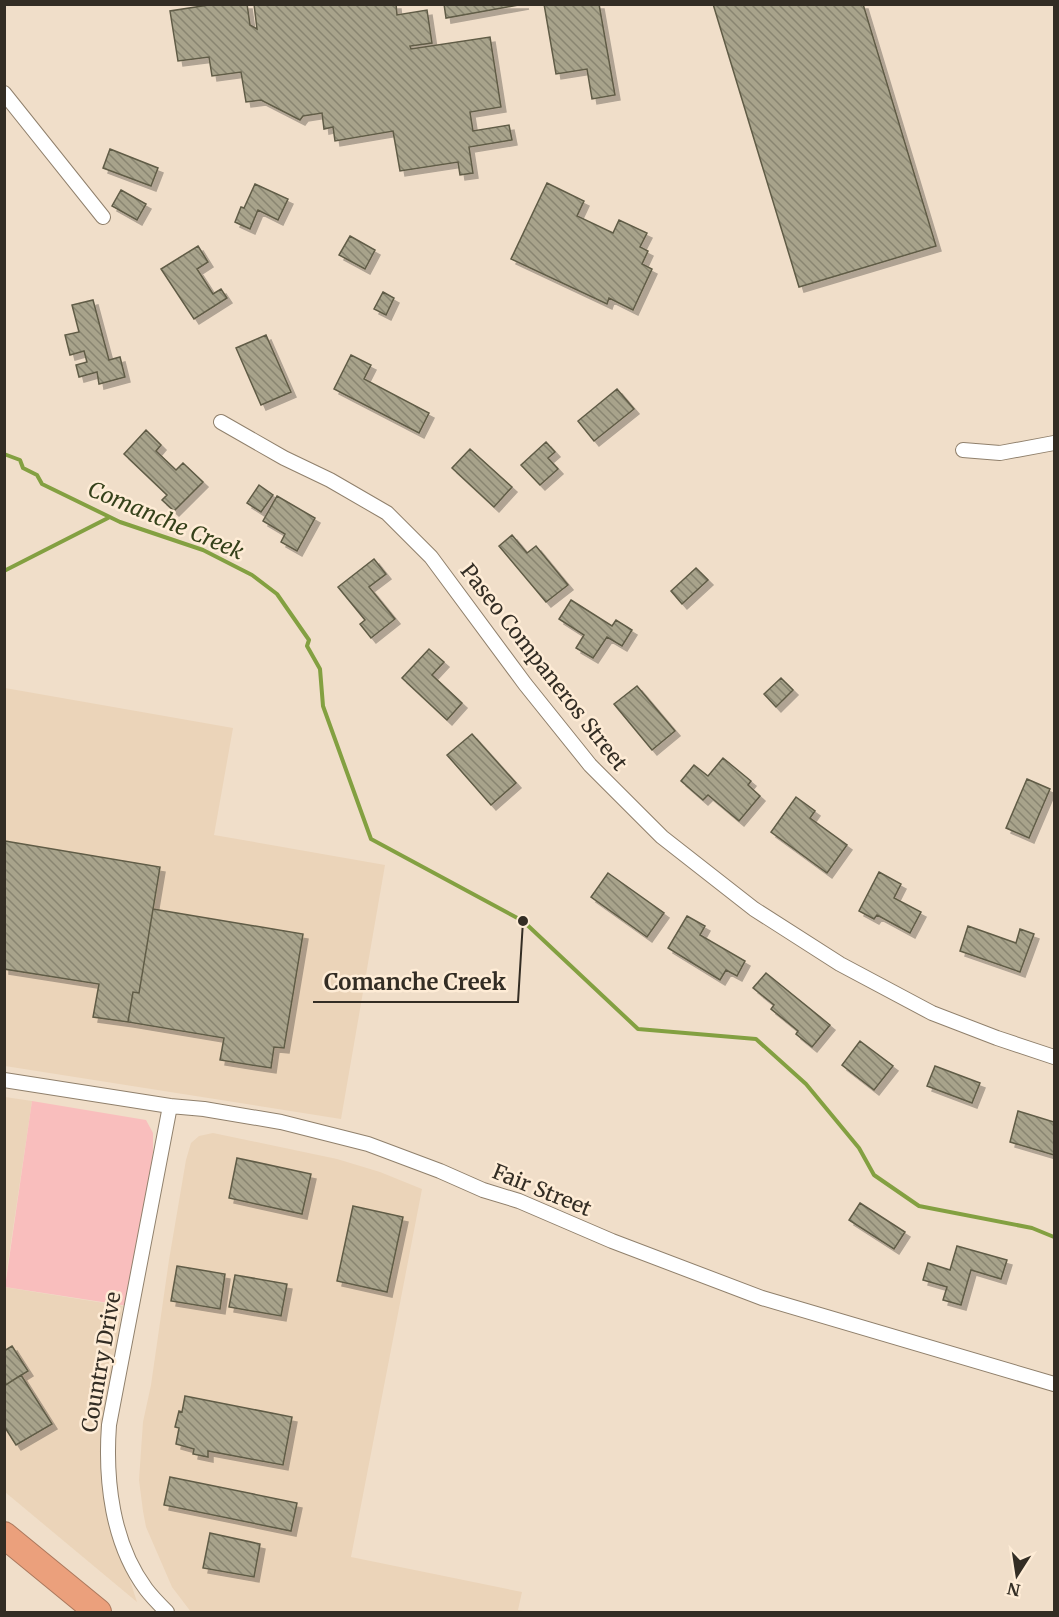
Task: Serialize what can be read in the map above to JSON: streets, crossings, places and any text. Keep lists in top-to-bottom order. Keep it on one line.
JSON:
{"streets":{"street":["Paseo Companeros Street","Fair Street","Country Drive"]},"crossings":[["Fair Street","Country Drive"]],"water":["Comanche Creek"],"places":["Comanche Creek"],"north":"bottom"}
